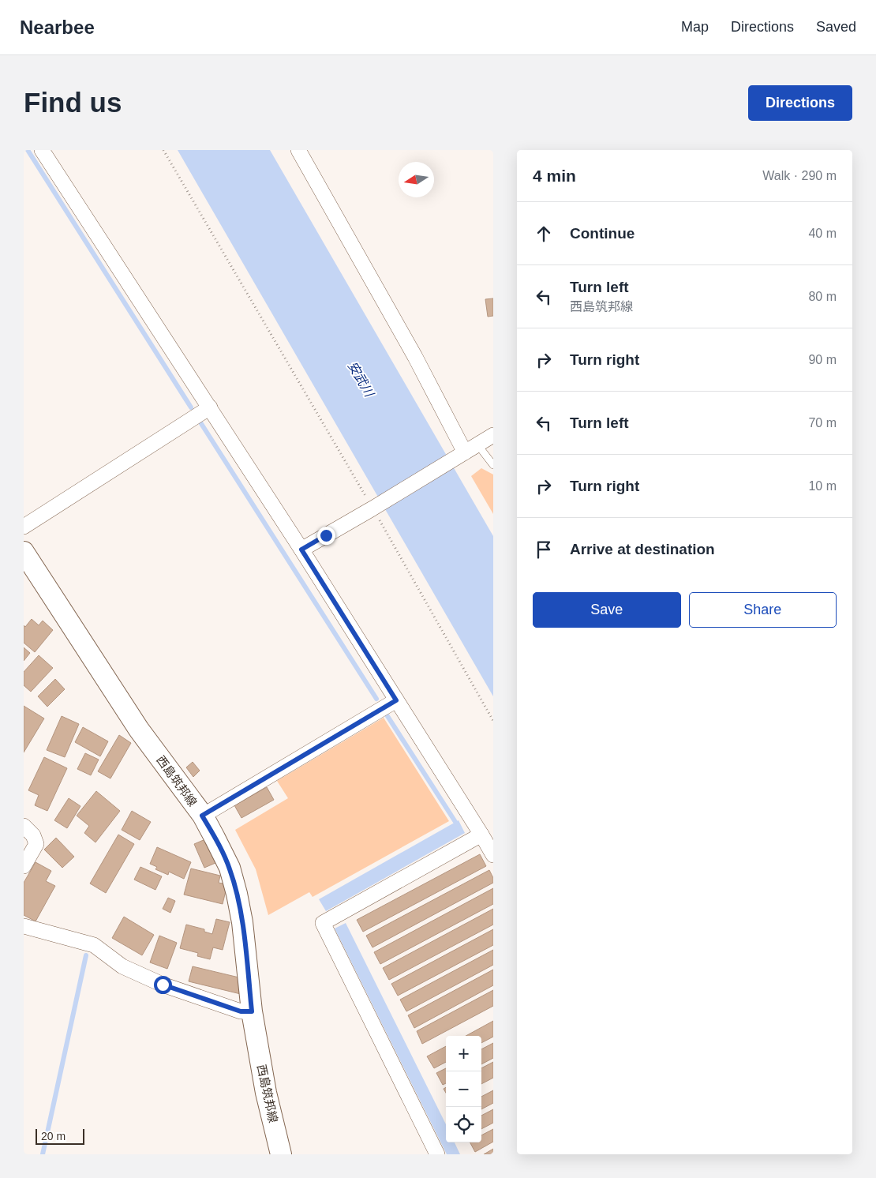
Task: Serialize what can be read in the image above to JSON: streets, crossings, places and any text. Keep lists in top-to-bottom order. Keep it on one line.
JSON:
{"streets":{"main road":["西島筑邦線"]},"water":["安武川"],"scale_bar":"20 m","north":"left","page":{"header":"Nearbee","nav":["Map","Directions","Saved"],"buttons":["Directions",["Save","Share"]],"title":"Find us","heading":["4 min","Walk · 290 m"],"list":[["Continue","40 m"],["Turn left","西島筑邦線","80 m"],["Turn right","90 m"],["Turn left","70 m"],["Turn right","10 m"],"Arrive at destination"],"map_buttons":["+","−"],"scale":"20 m"}}
